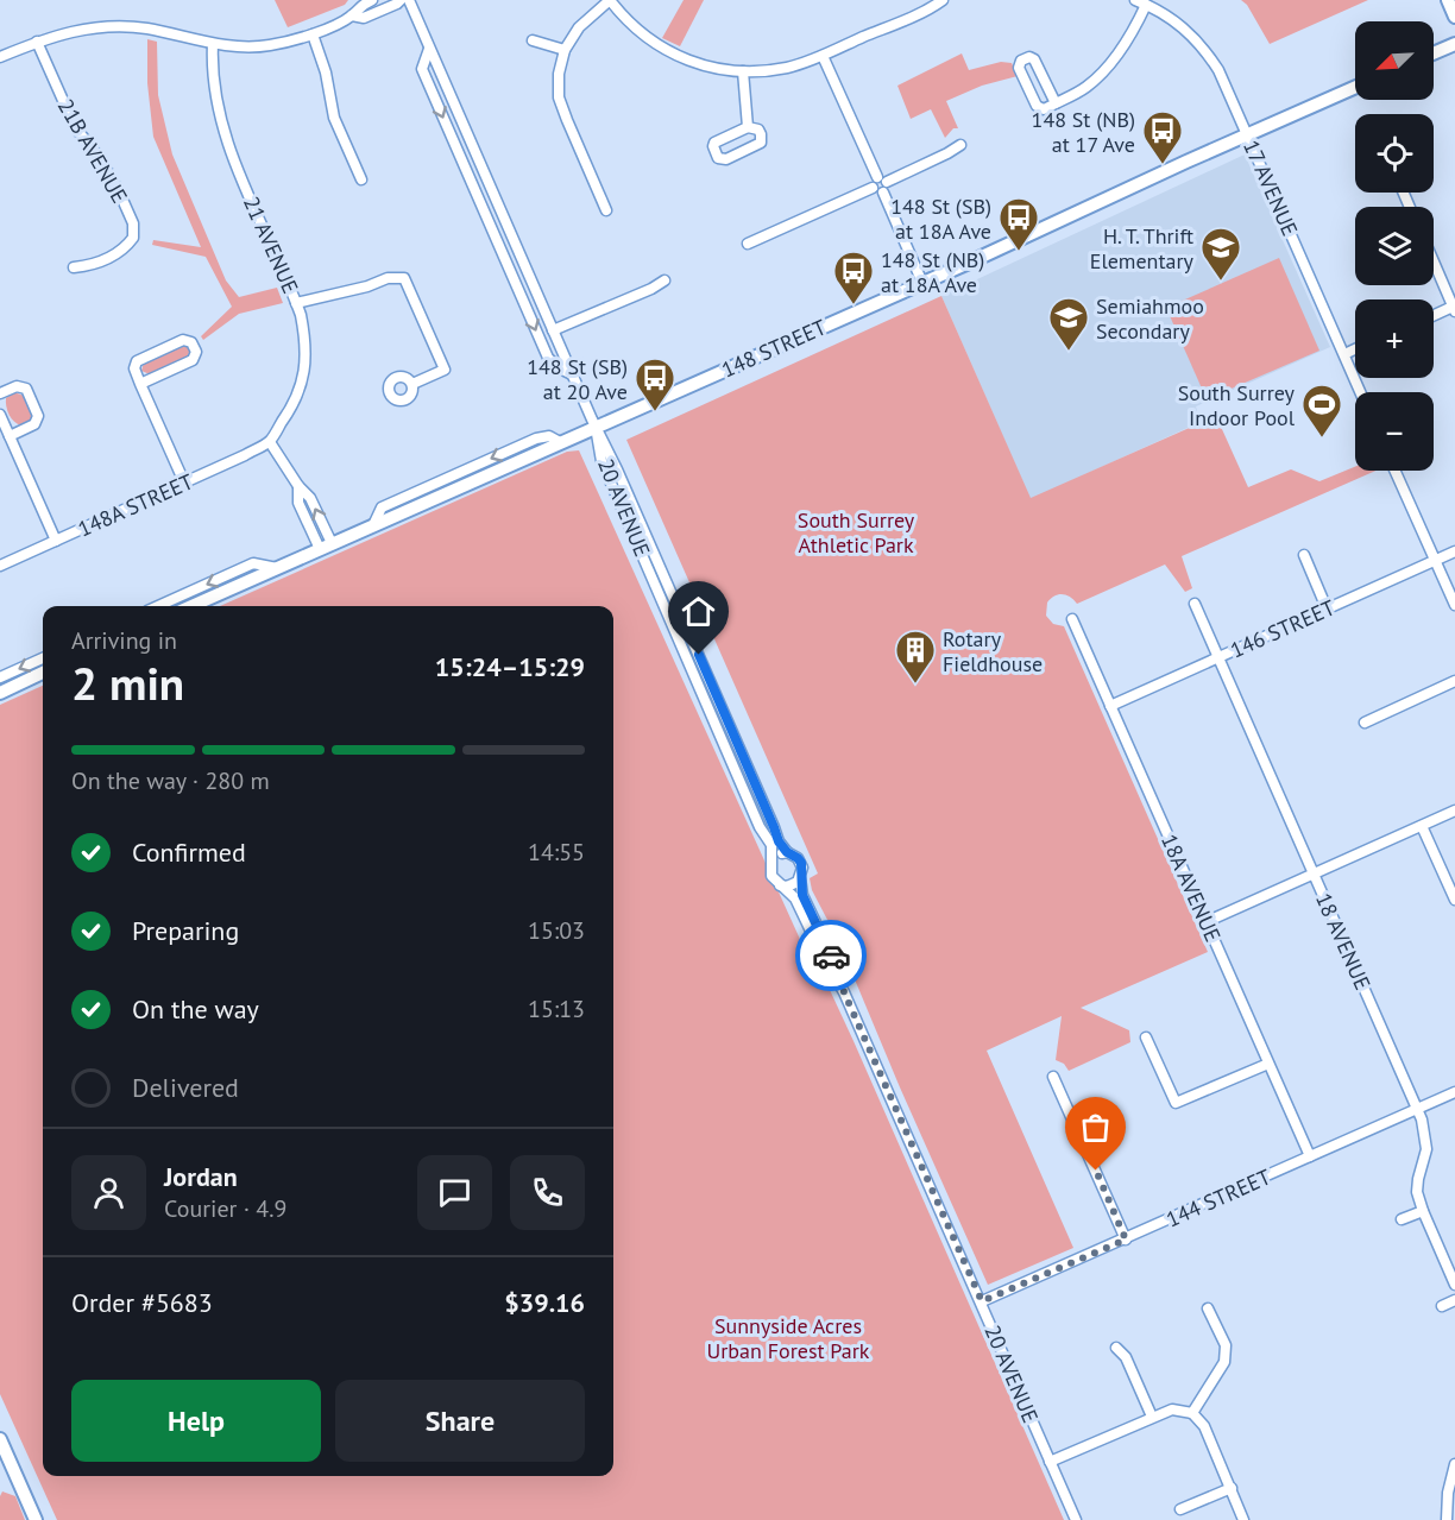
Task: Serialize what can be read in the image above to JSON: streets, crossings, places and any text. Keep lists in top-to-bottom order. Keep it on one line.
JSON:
{"streets":{"main road":["148 STREET"],"street":["21B AVENUE","17 AVENUE","21 AVENUE","148A STREET","20 AVENUE","146 STREET","18A AVENUE","18 AVENUE","144 STREET"]},"crossings":[["17 AVENUE","148 STREET"],["21 AVENUE","148A STREET"],["148 STREET","20 AVENUE"],["20 AVENUE","144 STREET"],["146 STREET","18A AVENUE"],["146 STREET","18 AVENUE"],["18A AVENUE","144 STREET"],["18 AVENUE","144 STREET"]],"parks":["South Surrey Athletic Park","Sunnyside Acres Urban Forest Park"],"places":{"bus stop":["148 St (NB) at 17 Ave","148 St (SB) at 18A Ave","148 St (NB) at 18A Ave","148 St (SB) at 20 Ave"],"school or university":["H. T. Thrift Elementary","Semiahmoo Secondary"],"sports":["South Surrey Indoor Pool"],"building":["Rotary Fieldhouse"]},"north":"bottom left","page":{"map_buttons":["+","−"],"heading":["2 min","Arriving in","15:24–15:29"],"panel":["Jordan","Courier · 4.9","Order #5683","$39.16"],"bar":"On the way · 280 m","list":[["Confirmed","14:55"],["Preparing","15:03"],["On the way","15:13"],"Delivered"],"buttons":["Help","Share"]}}
